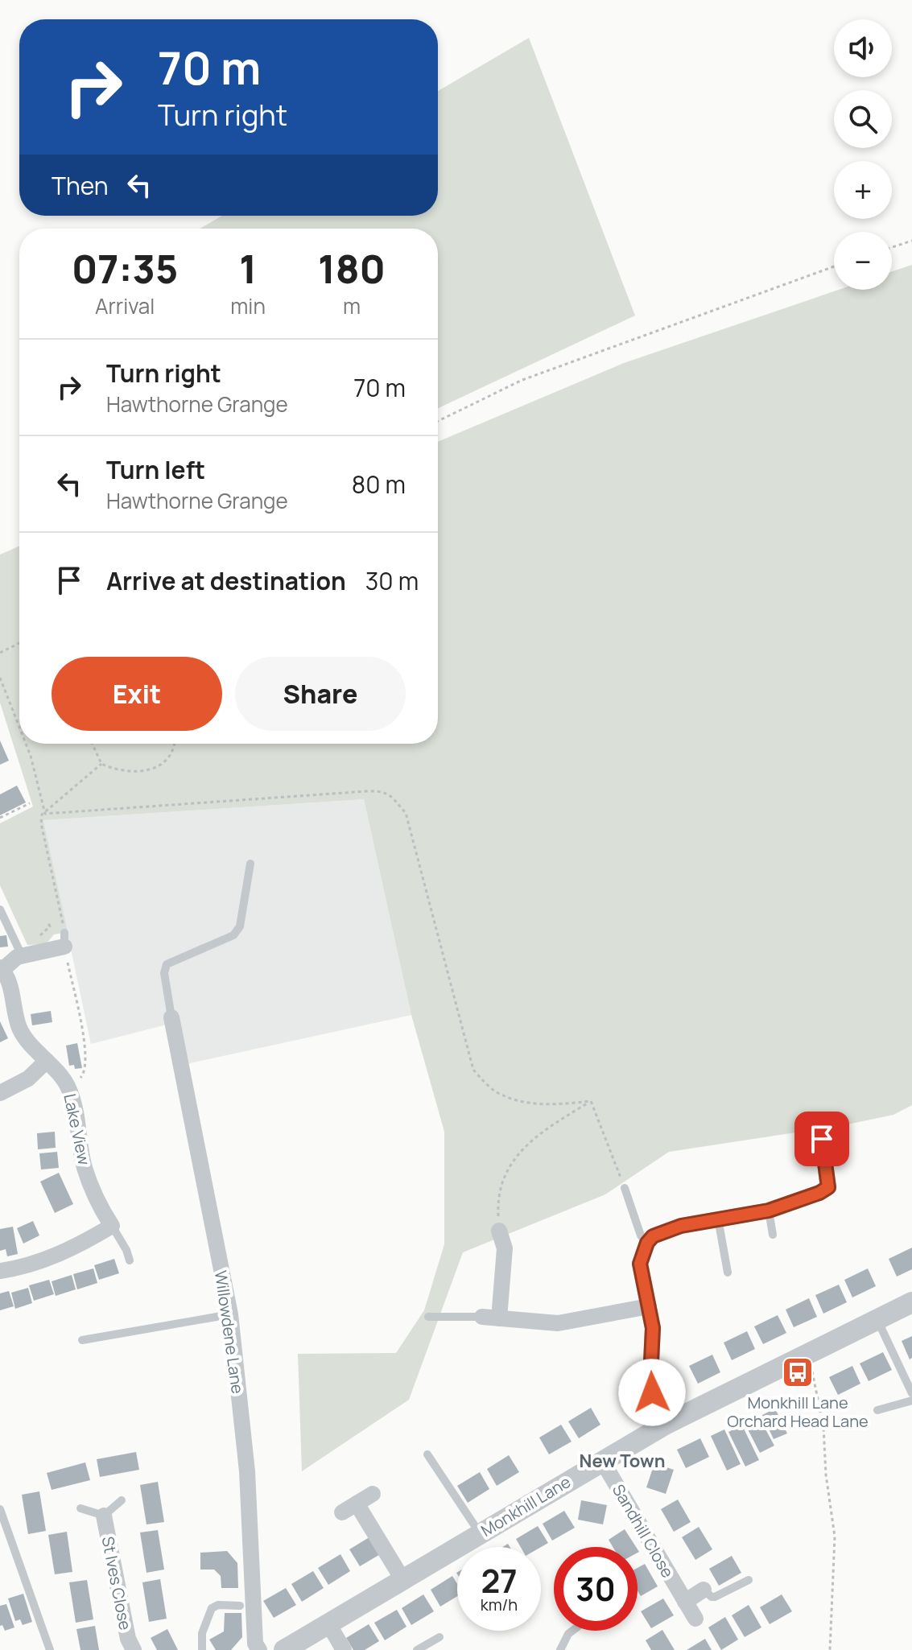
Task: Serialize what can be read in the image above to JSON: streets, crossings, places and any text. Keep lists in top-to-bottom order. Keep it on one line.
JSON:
{"streets":{"street":["Lake View","Willowdene Lane","Monkhill Lane","Sandhill Close","St Ives Close"]},"crossings":[["Monkhill Lane","Sandhill Close"]],"districts":["New Town"],"places":{"bus stop":["Monkhill Lane Orchard Head Lane"]},"page":{"map_buttons":["+","−"],"turn":["70 m","Turn right"],"then":"Then","eta":["07:35","Arrival","1","min","180","m"],"list":[{"name":"Turn right","note":"Hawthorne Grange","value":"70 m"},{"name":"Turn left","note":"Hawthorne Grange","value":"80 m"},{"name":"Arrive at destination","value":"30 m"}],"buttons":["Exit","Share"],"speed":"27 km/h","limit":"30"}}
